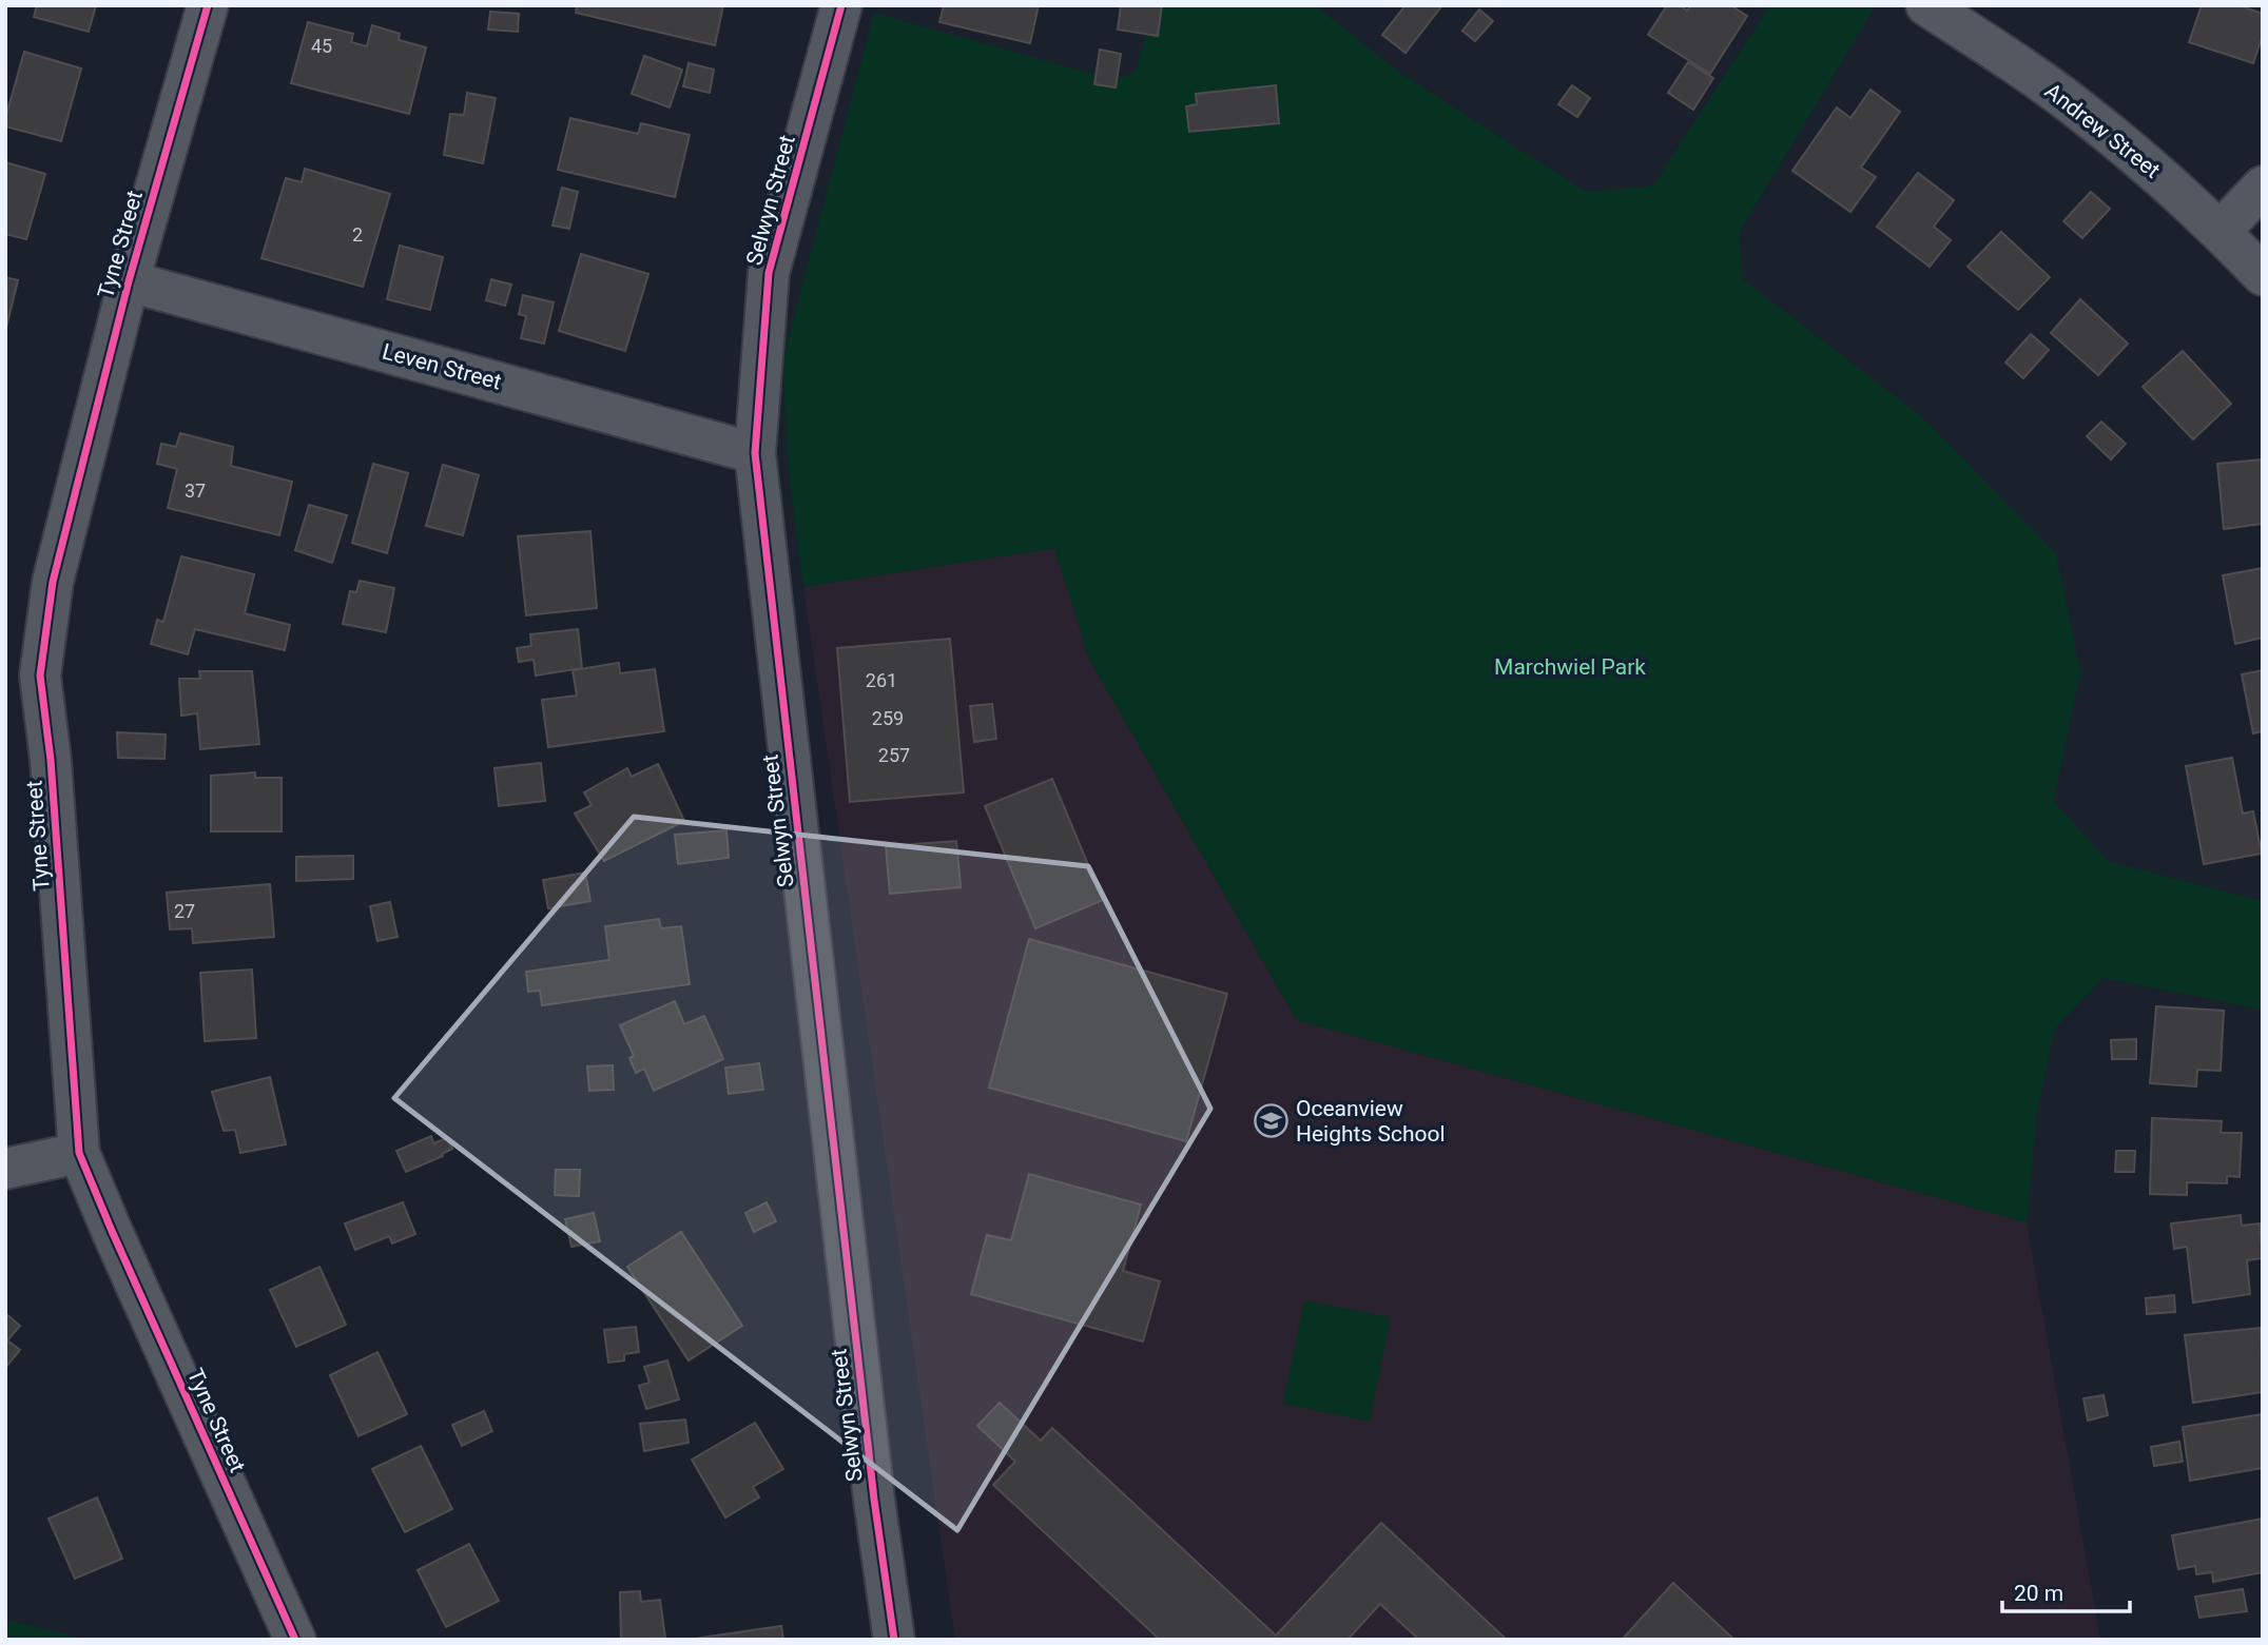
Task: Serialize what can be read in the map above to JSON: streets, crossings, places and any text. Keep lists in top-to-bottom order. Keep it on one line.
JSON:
{"streets":{"street":["Andrew Street","Selwyn Street","Tyne Street","Leven Street"]},"crossings":[["Selwyn Street","Leven Street"],["Tyne Street","Leven Street"]],"parks":["Marchwiel Park"],"places":{"school or university":["Oceanview Heights School"]},"house_numbers":["45","2","37","261","259","257","27"],"scale_bar":"20 m"}
